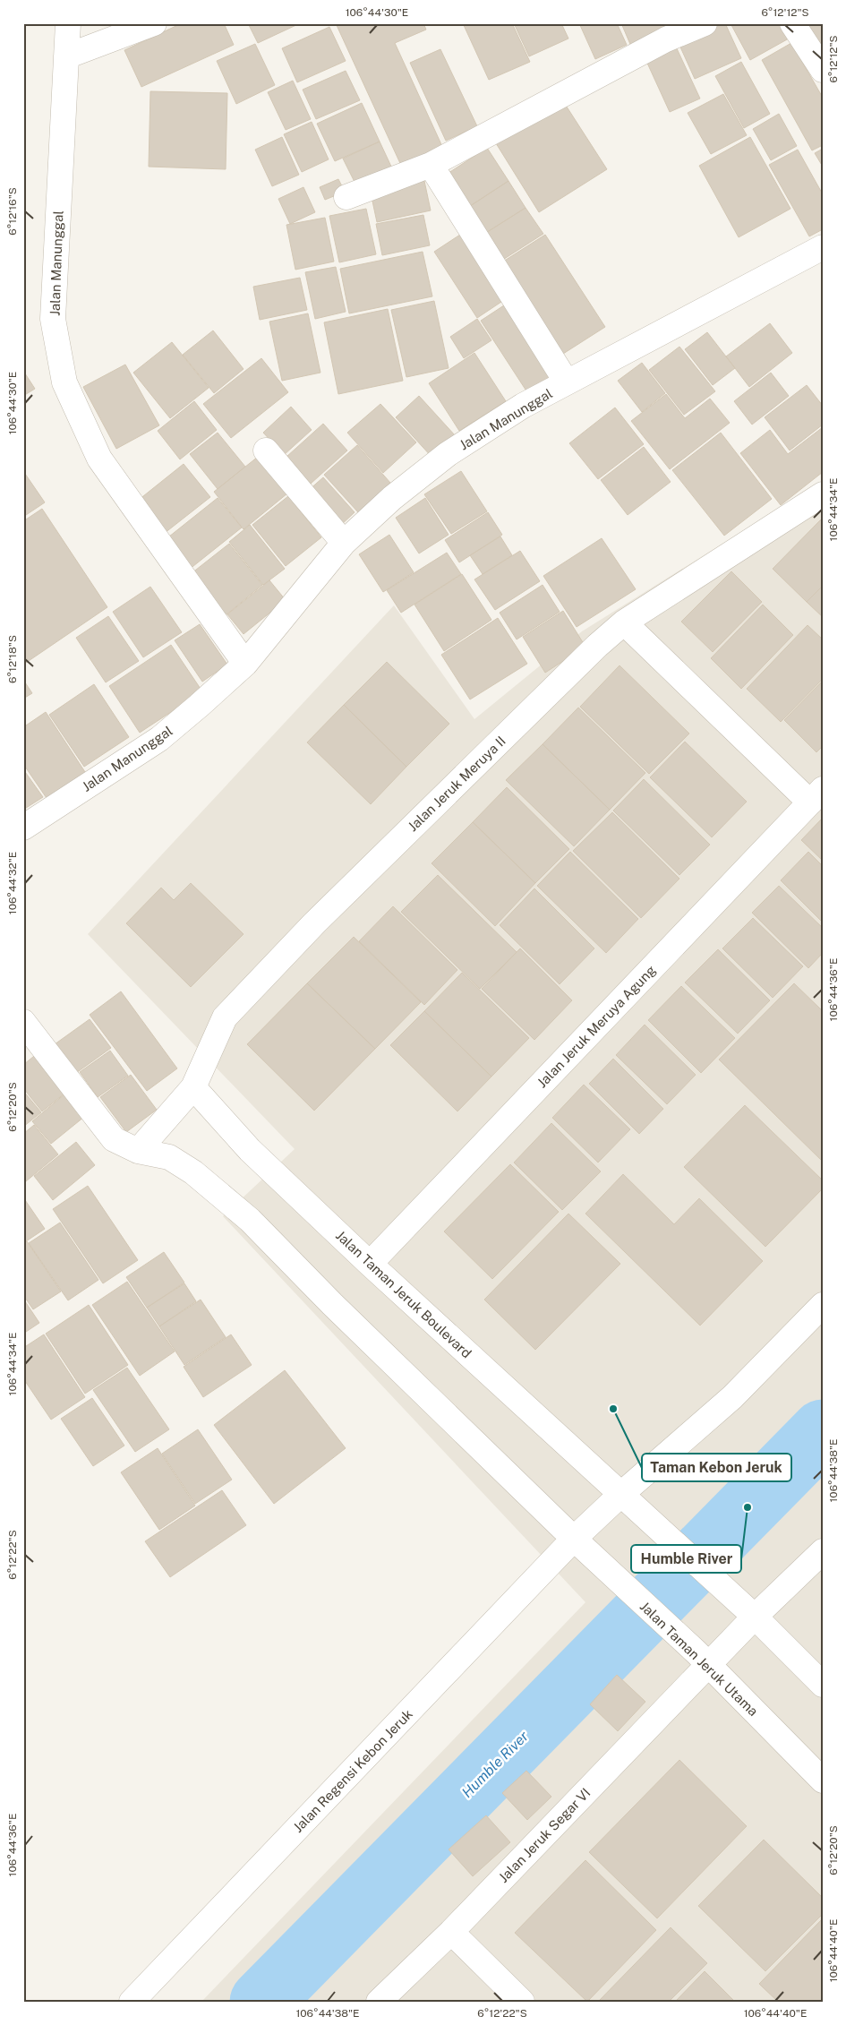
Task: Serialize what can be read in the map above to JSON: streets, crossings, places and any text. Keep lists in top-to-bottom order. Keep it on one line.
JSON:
{"streets":{"street":["Jalan Manunggal","Jalan Jeruk Meruya II","Jalan Jeruk Meruya Agung","Jalan Taman Jeruk Boulevard","Jalan Taman Jeruk Utama","Jalan Regensi Kebon Jeruk","Jalan Jeruk Segar VI"]},"crossings":[["Jalan Jeruk Meruya II","Jalan Taman Jeruk Boulevard"],["Jalan Jeruk Meruya Agung","Jalan Taman Jeruk Boulevard"],["Jalan Taman Jeruk Boulevard","Jalan Regensi Kebon Jeruk"],["Jalan Taman Jeruk Utama","Jalan Regensi Kebon Jeruk"],["Jalan Taman Jeruk Utama","Jalan Jeruk Segar VI"]],"water":["Humble River"],"places":["Taman Kebon Jeruk","Humble River"],"coordinates":["106°44'30\"E","6°12'12\"S","6°12'16\"S","106°44'34\"E","6°12'18\"S","106°44'32\"E","106°44'36\"E","6°12'20\"S","106°44'38\"E","6°12'22\"S","106°44'40\"E"]}
